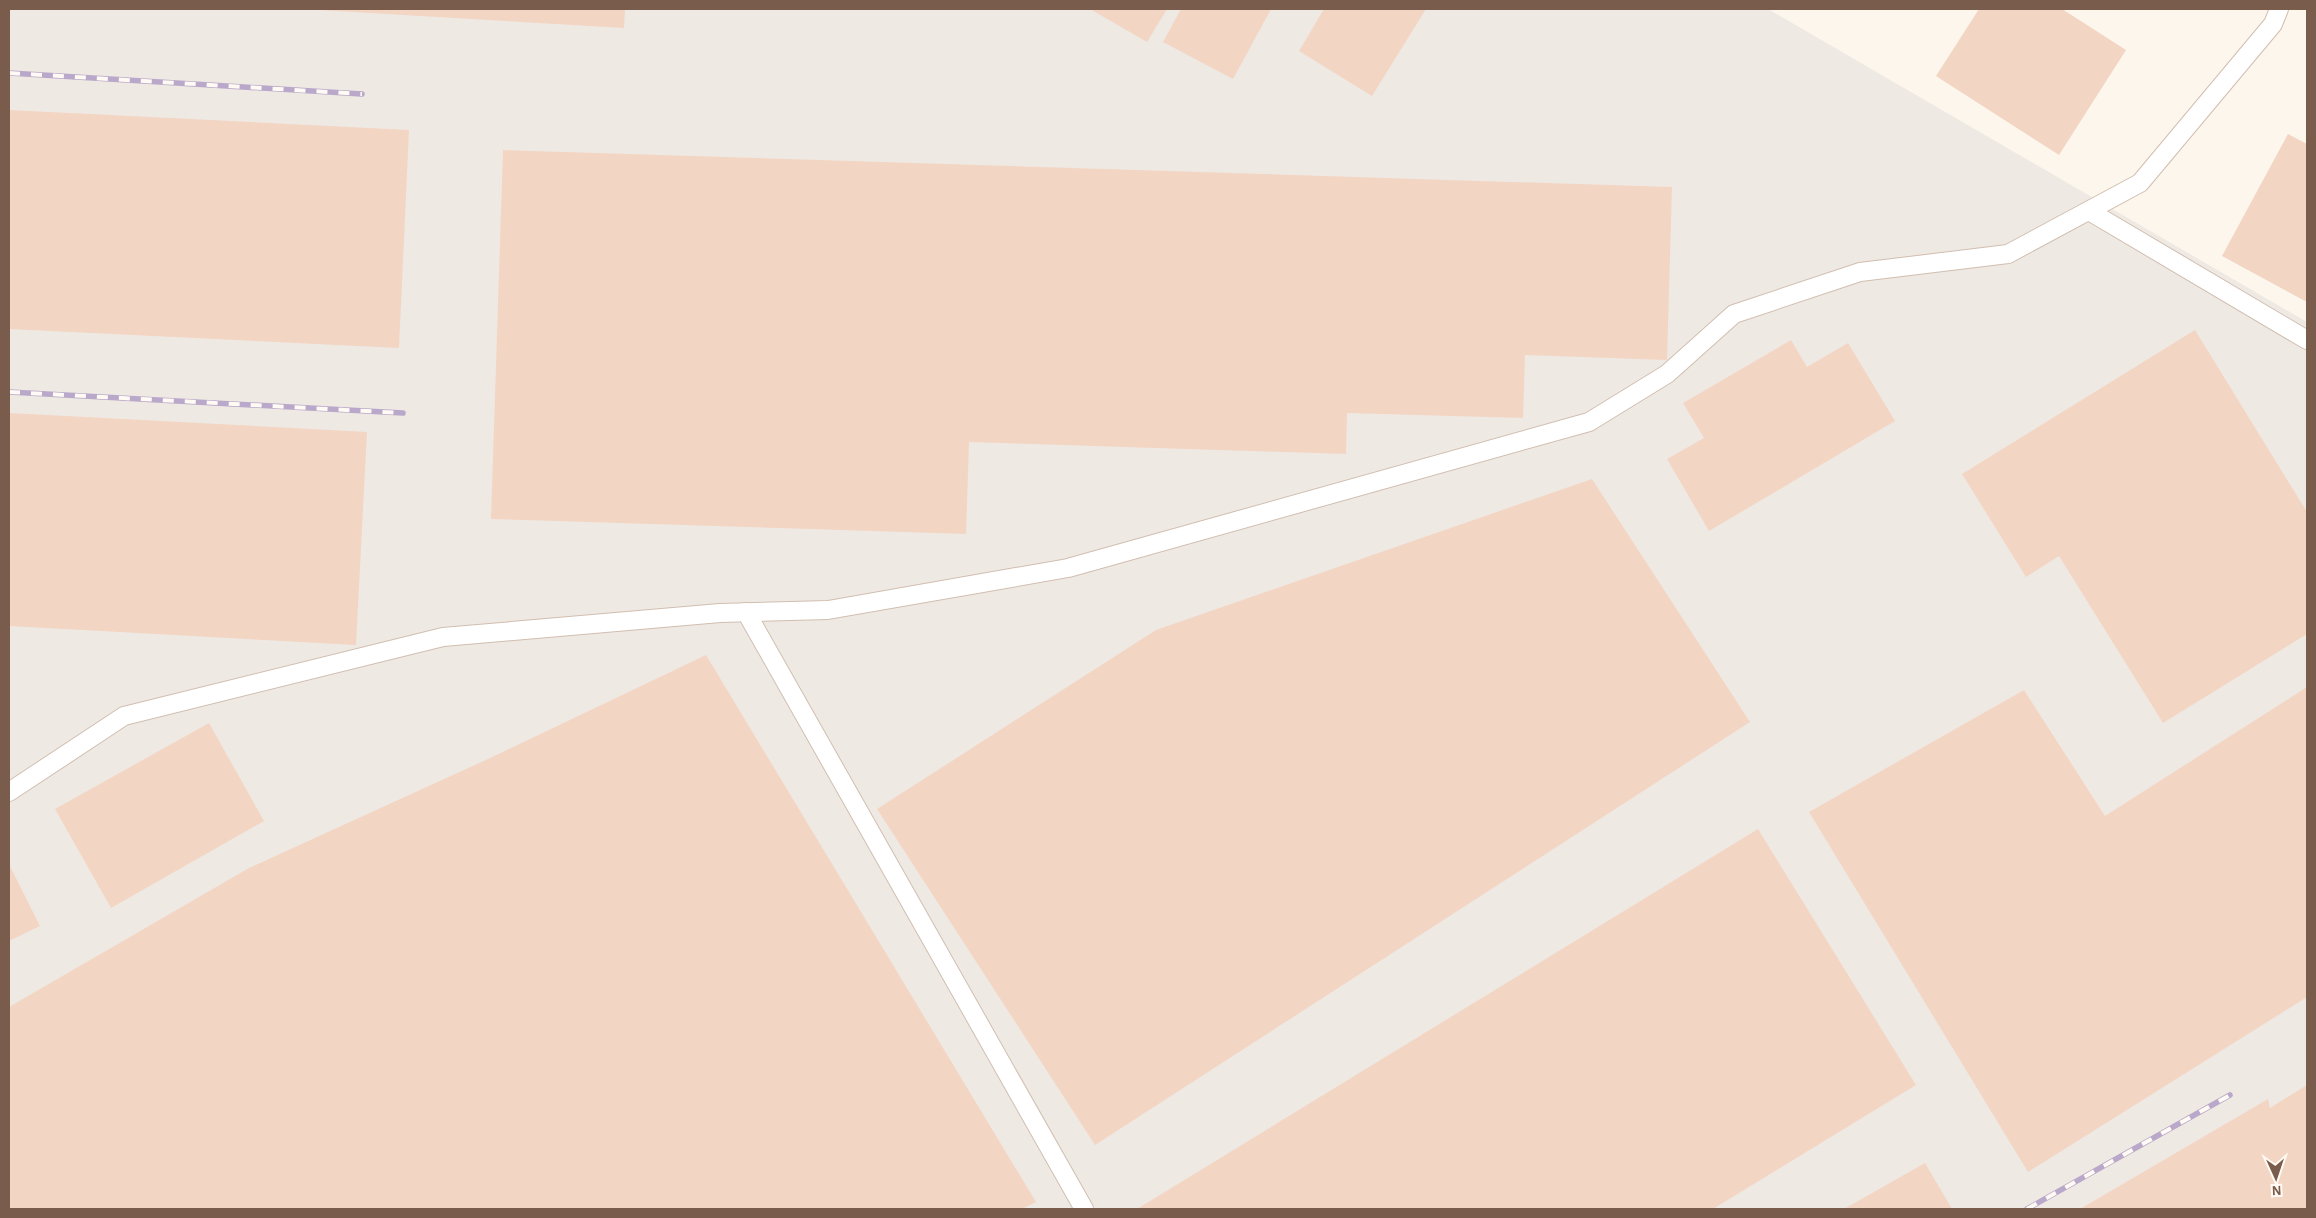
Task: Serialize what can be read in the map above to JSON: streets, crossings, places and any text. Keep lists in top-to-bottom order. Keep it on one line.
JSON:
{"north":"bottom"}
